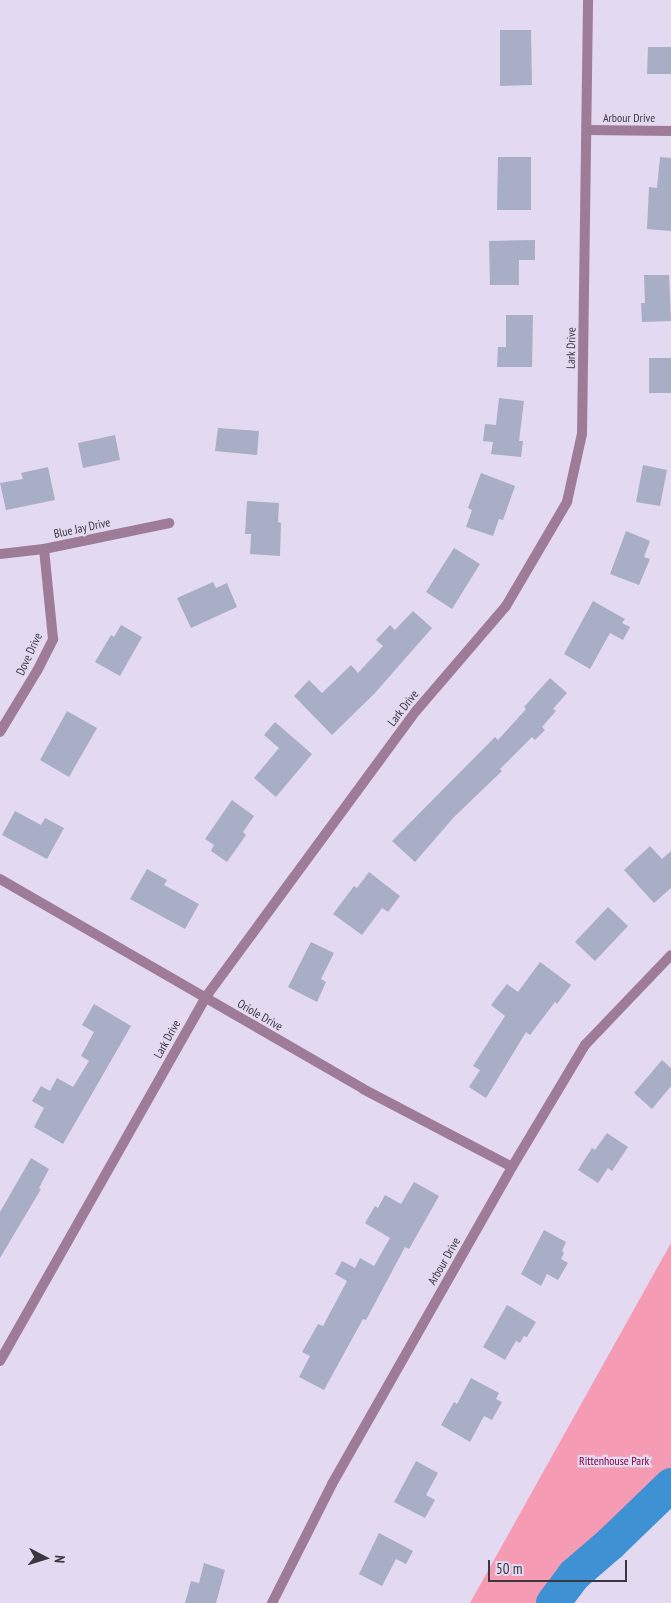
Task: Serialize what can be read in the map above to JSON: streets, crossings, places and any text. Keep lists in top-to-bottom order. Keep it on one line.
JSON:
{"streets":{"street":["Arbour Drive","Lark Drive","Blue Jay Drive","Dove Drive","Oriole Drive"]},"crossings":[["Arbour Drive","Lark Drive"],["Arbour Drive","Oriole Drive"],["Lark Drive","Oriole Drive"],["Blue Jay Drive","Dove Drive"]],"parks":["Rittenhouse Park"],"scale_bar":"50 m","north":"right"}
